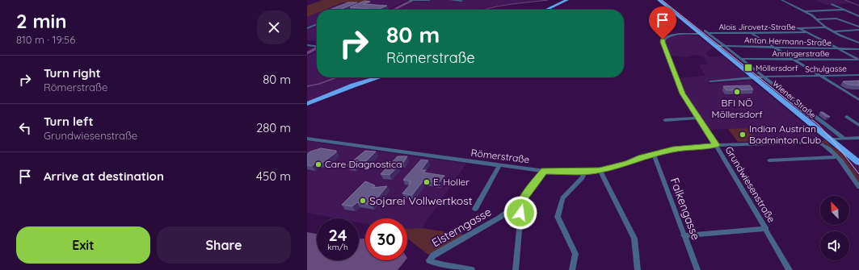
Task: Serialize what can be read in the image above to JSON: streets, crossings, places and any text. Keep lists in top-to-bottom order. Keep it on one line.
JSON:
{"streets":{"main road":["Wiener Straße"],"street":["Alois Jirovetz-Straße","Anton Hermann-Straße","Anningerstraße","Schulgasse","Römerstraße","Grundwiesenstraße","Falkengasse","Elsterngasse"]},"crossings":[["Anton Hermann-Straße","Wiener Straße"],["Schulgasse","Wiener Straße"],["Wiener Straße","Römerstraße"],["Wiener Straße","Grundwiesenstraße"],["Römerstraße","Grundwiesenstraße"],["Römerstraße","Falkengasse"],["Römerstraße","Elsterngasse"]],"places":{"transit":["Möllersdorf"],"other":["BFI NÖ Möllersdorf","Indian Austrian Badminton Club","Care Diagnostica","E. Holler","Sojarei Vollwertkost"]},"north":"top left","page":{"heading":["2 min","810 m · 19:56"],"turn":["80 m","Römerstraße"],"list":[{"name":"Turn right","note":"Römerstraße","value":"80 m"},{"name":"Turn left","note":"Grundwiesenstraße","value":"280 m"},{"name":"Arrive at destination","value":"450 m"}],"speed":"24 km/h","limit":"30","buttons":["Exit","Share"]}}
